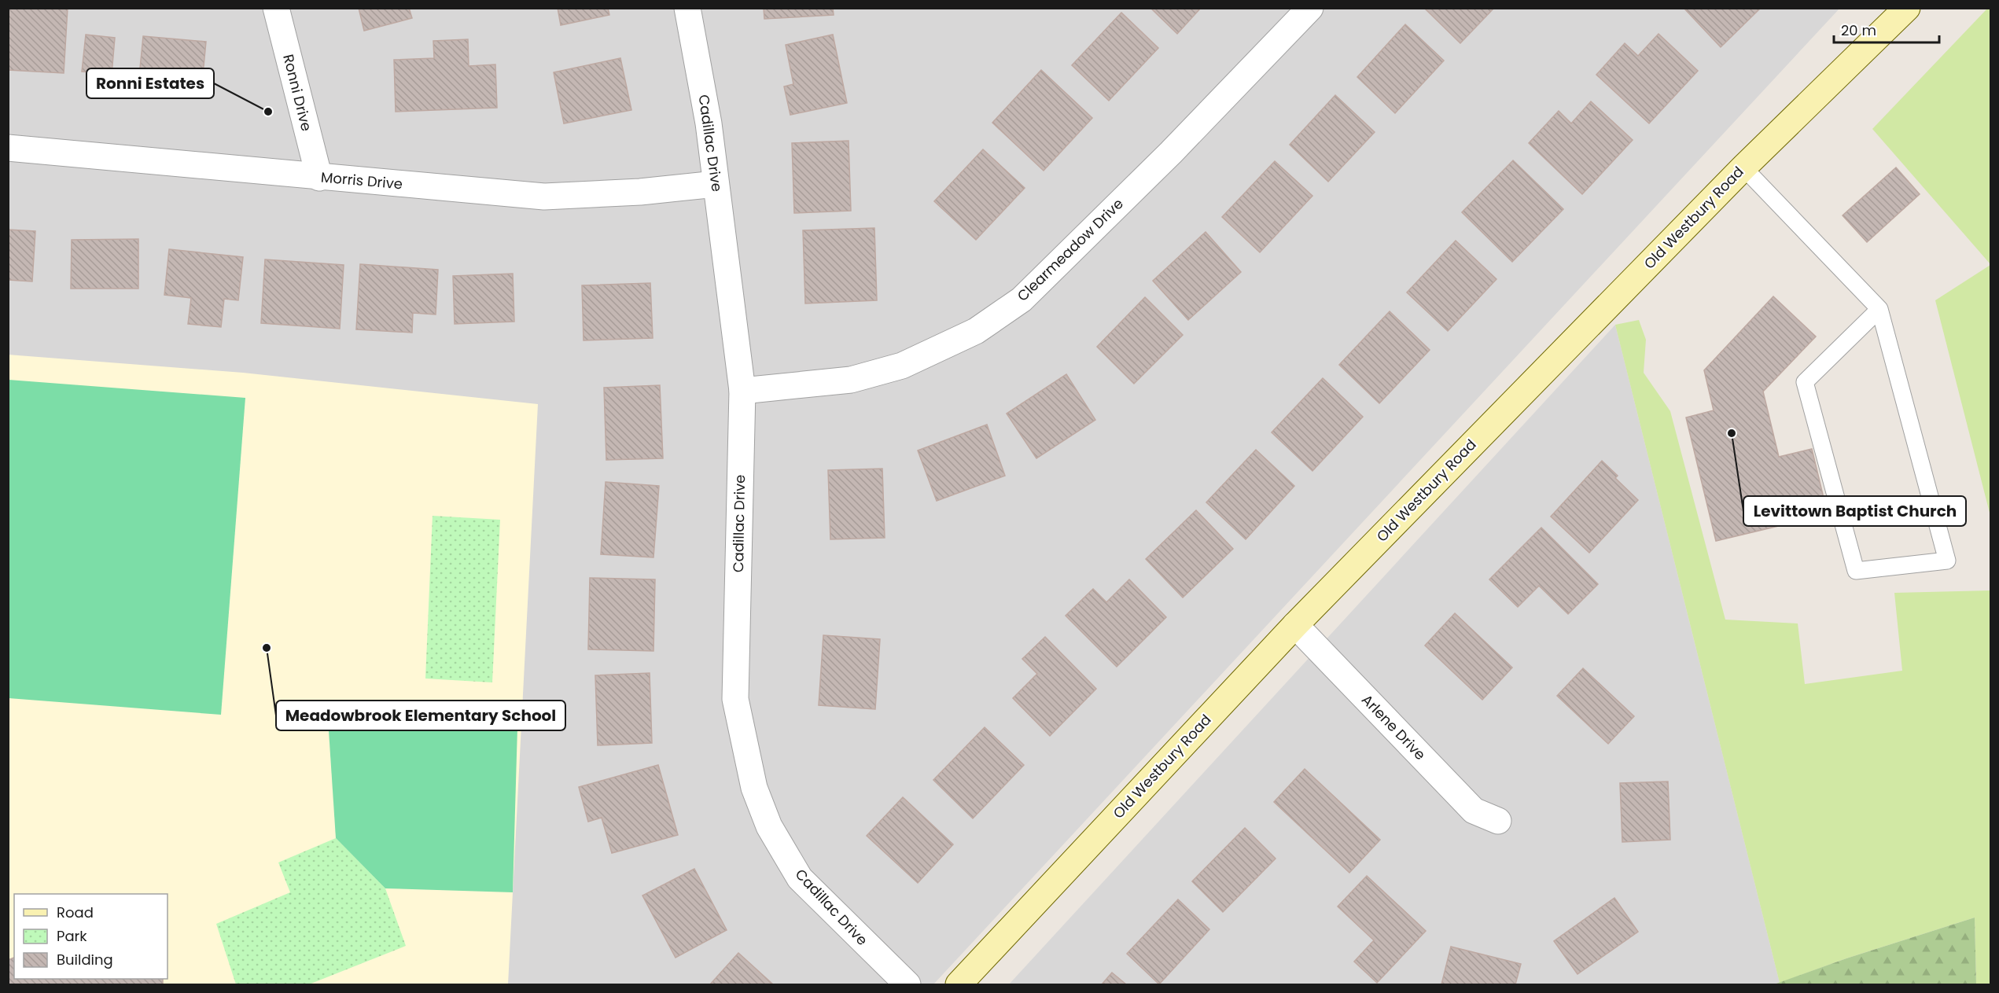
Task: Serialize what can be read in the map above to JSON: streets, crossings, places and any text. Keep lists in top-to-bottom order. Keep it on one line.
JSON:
{"streets":{"street":["Ronni Drive","Cadillac Drive","Morris Drive","Old Westbury Road","Clearmeadow Drive","Arlene Drive"]},"crossings":[["Ronni Drive","Morris Drive"],["Cadillac Drive","Morris Drive"],["Cadillac Drive","Clearmeadow Drive"],["Old Westbury Road","Arlene Drive"]],"places":["Ronni Estates","Levittown Baptist Church","Meadowbrook Elementary School"],"legend":["Road","Park","Building"],"scale_bar":"20 m"}
